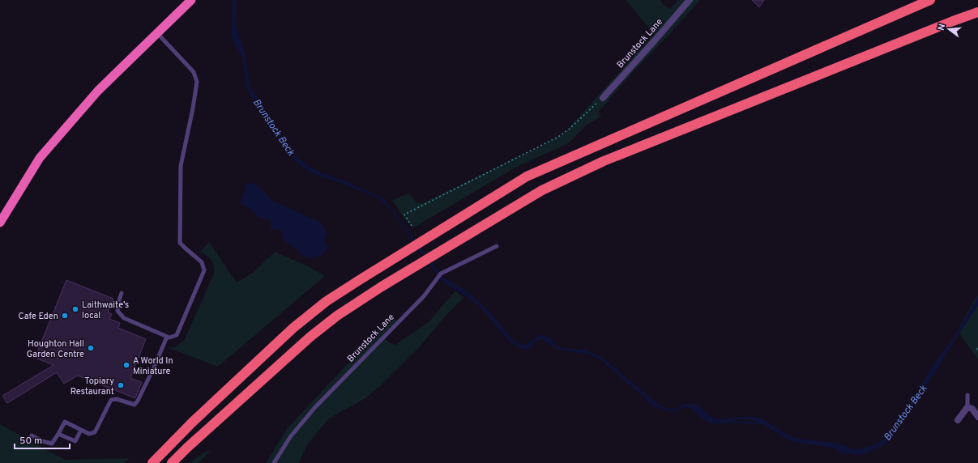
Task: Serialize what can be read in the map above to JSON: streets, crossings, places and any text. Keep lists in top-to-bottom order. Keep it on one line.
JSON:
{"streets":{"street":["Brunstock Lane"]},"water":["Brunstock Beck"],"places":["Laithwaite’s local","Cafe Eden","Houghton Hall Garden Centre","A World In Miniature","Topiary Restaurant"],"scale_bar":"50 m","north":"left"}
